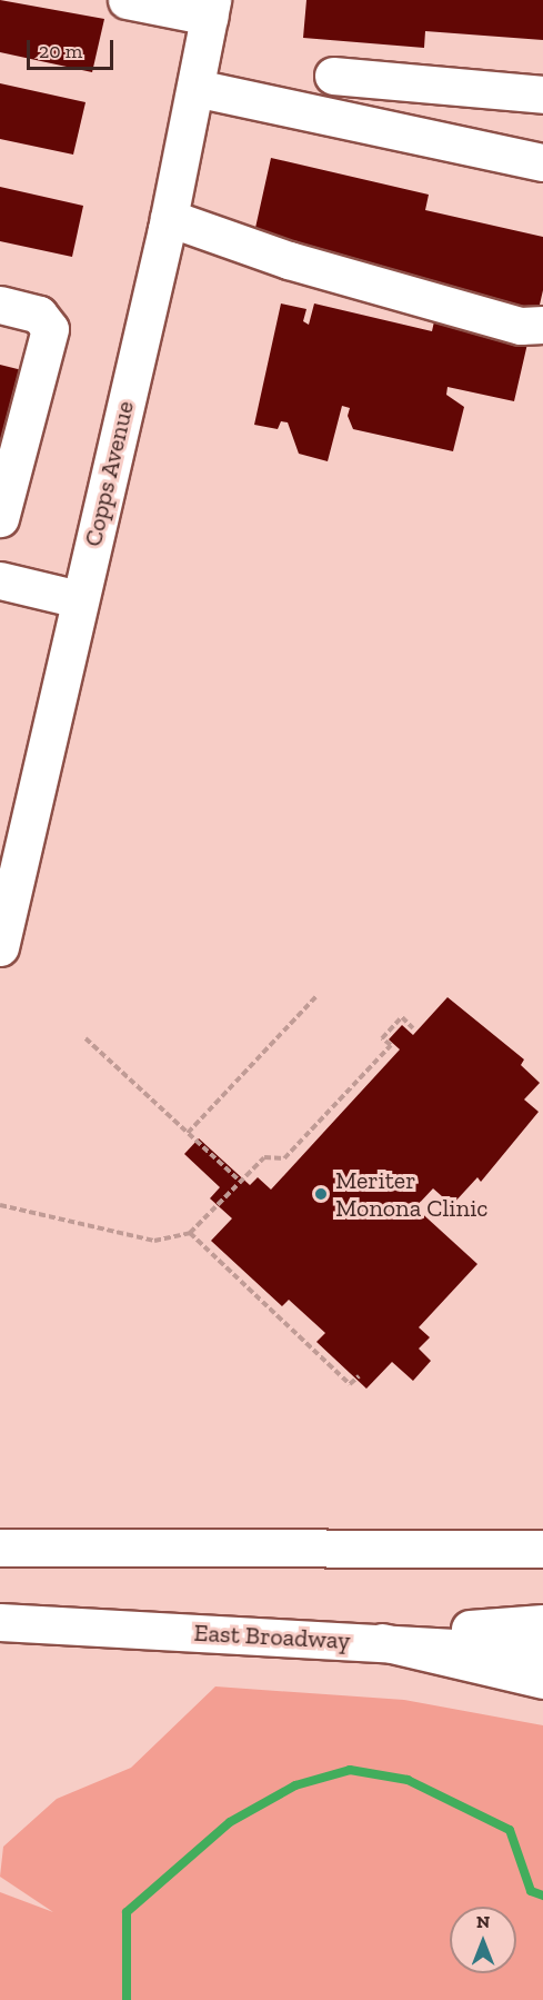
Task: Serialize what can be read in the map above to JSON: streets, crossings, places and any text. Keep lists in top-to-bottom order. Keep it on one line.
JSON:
{"streets":{"street":["Copps Avenue","East Broadway"]},"places":["Meriter Monona Clinic"],"scale_bar":"20 m","north":"top"}
